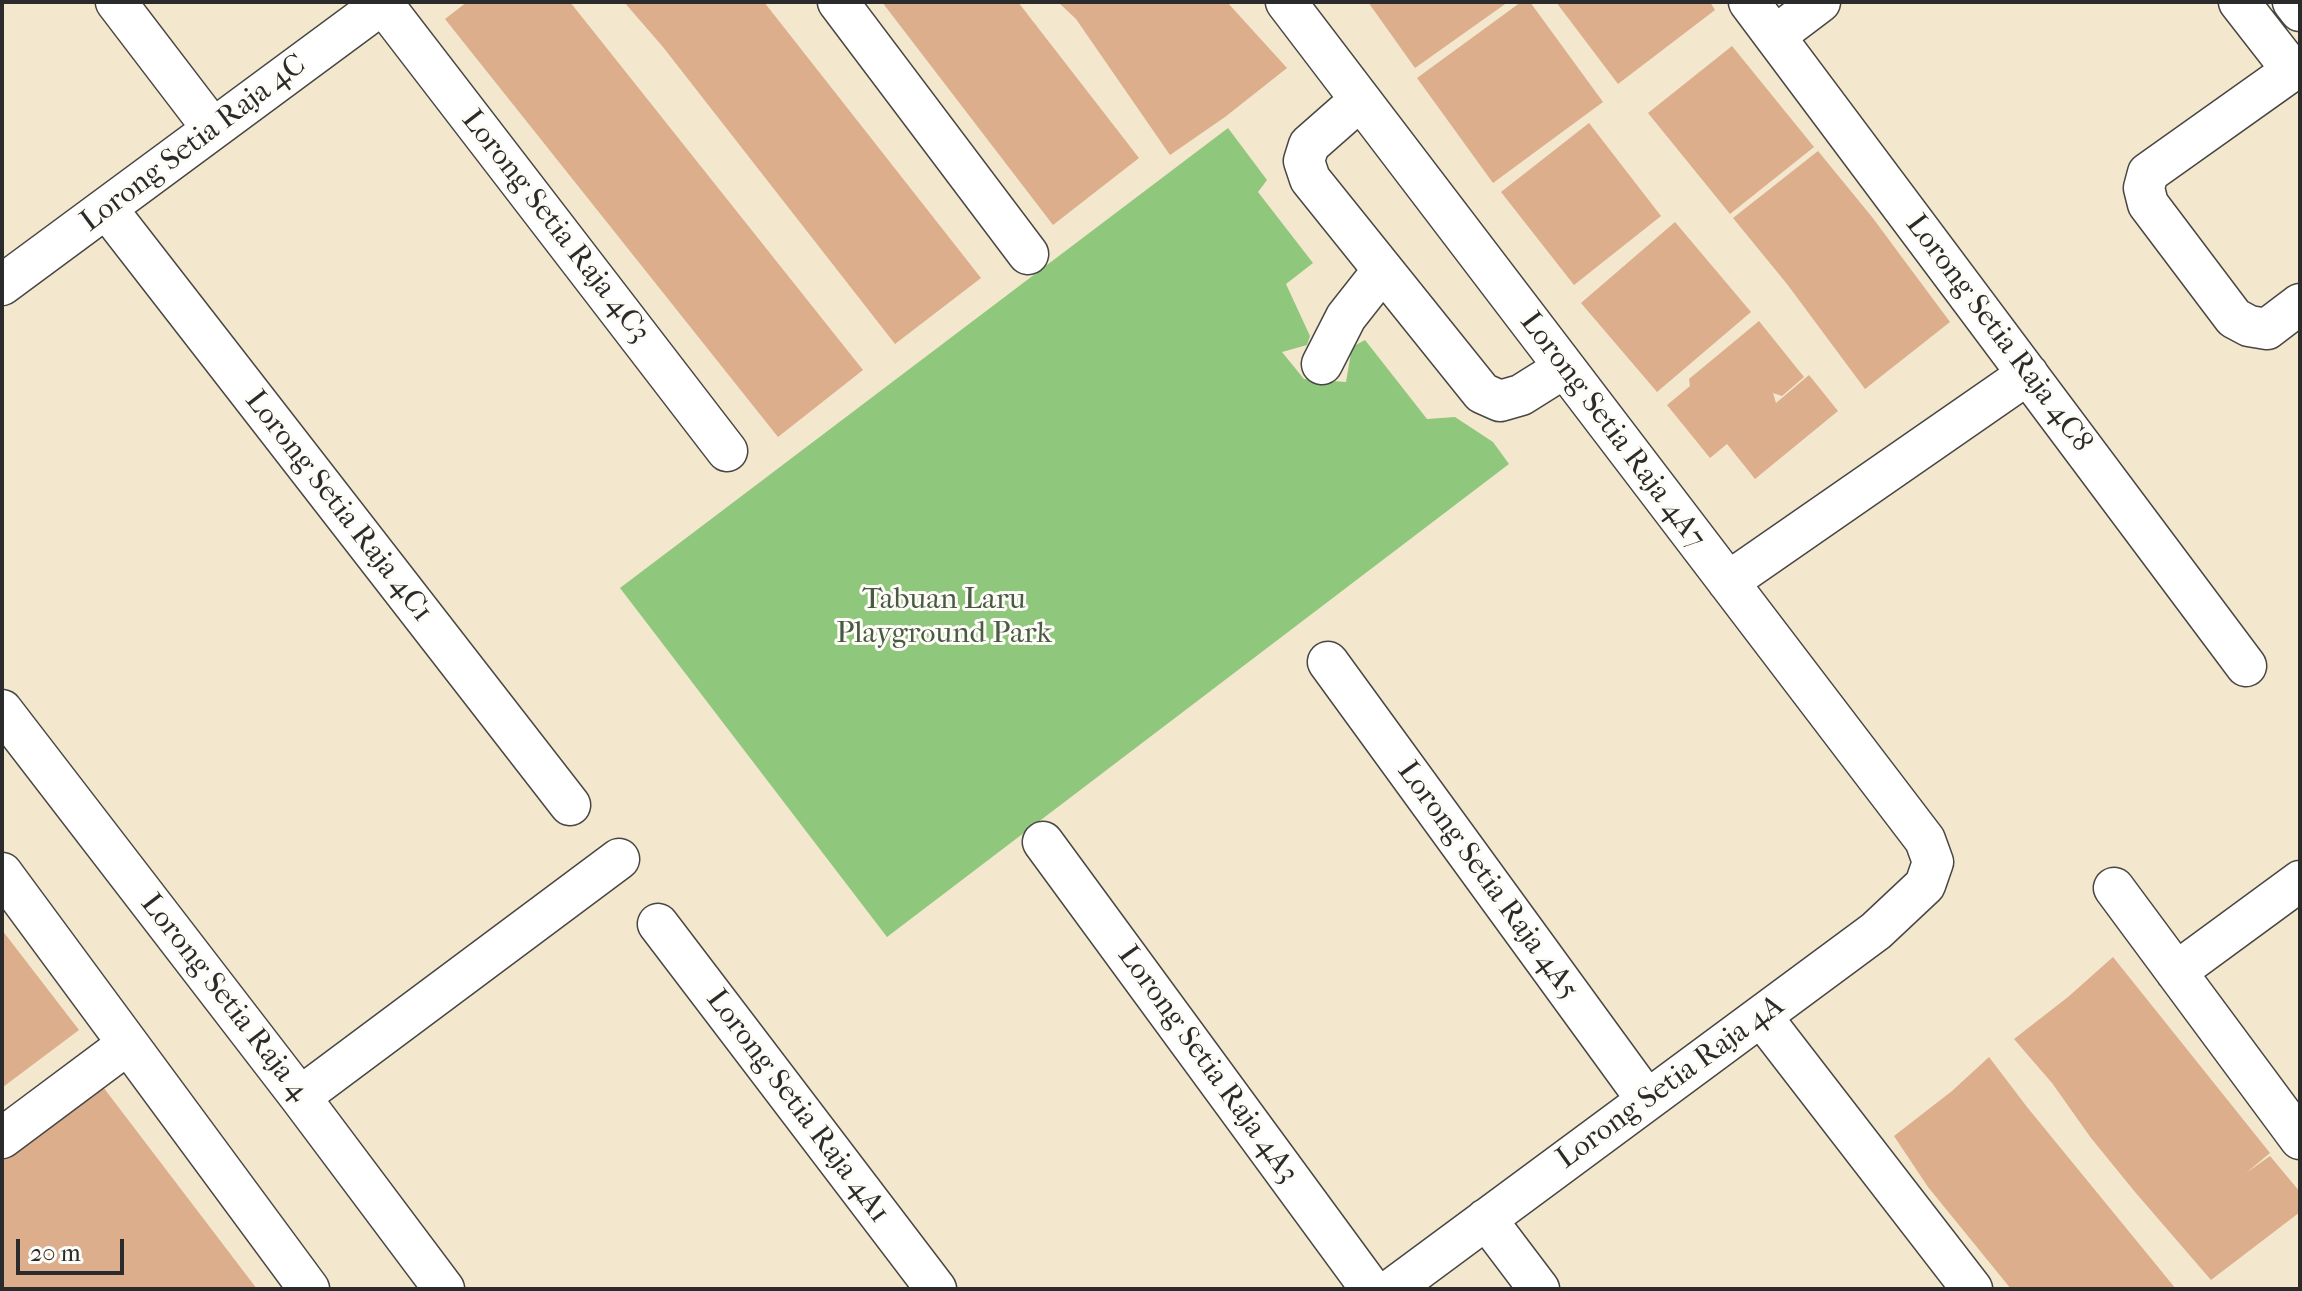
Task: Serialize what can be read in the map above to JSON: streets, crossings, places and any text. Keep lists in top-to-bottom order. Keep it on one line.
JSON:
{"streets":{"street":["Lorong Setia Raja 4C","Lorong Setia Raja 4C3","Lorong Setia Raja 4C8","Lorong Setia Raja 4A7","Lorong Setia Raja 4C1","Lorong Setia Raja 4A5","Lorong Setia Raja 4","Lorong Setia Raja 4A3","Lorong Setia Raja 4A","Lorong Setia Raja 4A1"]},"crossings":[["Lorong Setia Raja 4C","Lorong Setia Raja 4C3"],["Lorong Setia Raja 4C","Lorong Setia Raja 4C1"],["Lorong Setia Raja 4A7","Lorong Setia Raja 4A"],["Lorong Setia Raja 4A5","Lorong Setia Raja 4A"]],"parks":["Tabuan Laru Playground Park"],"scale_bar":"20 m"}
